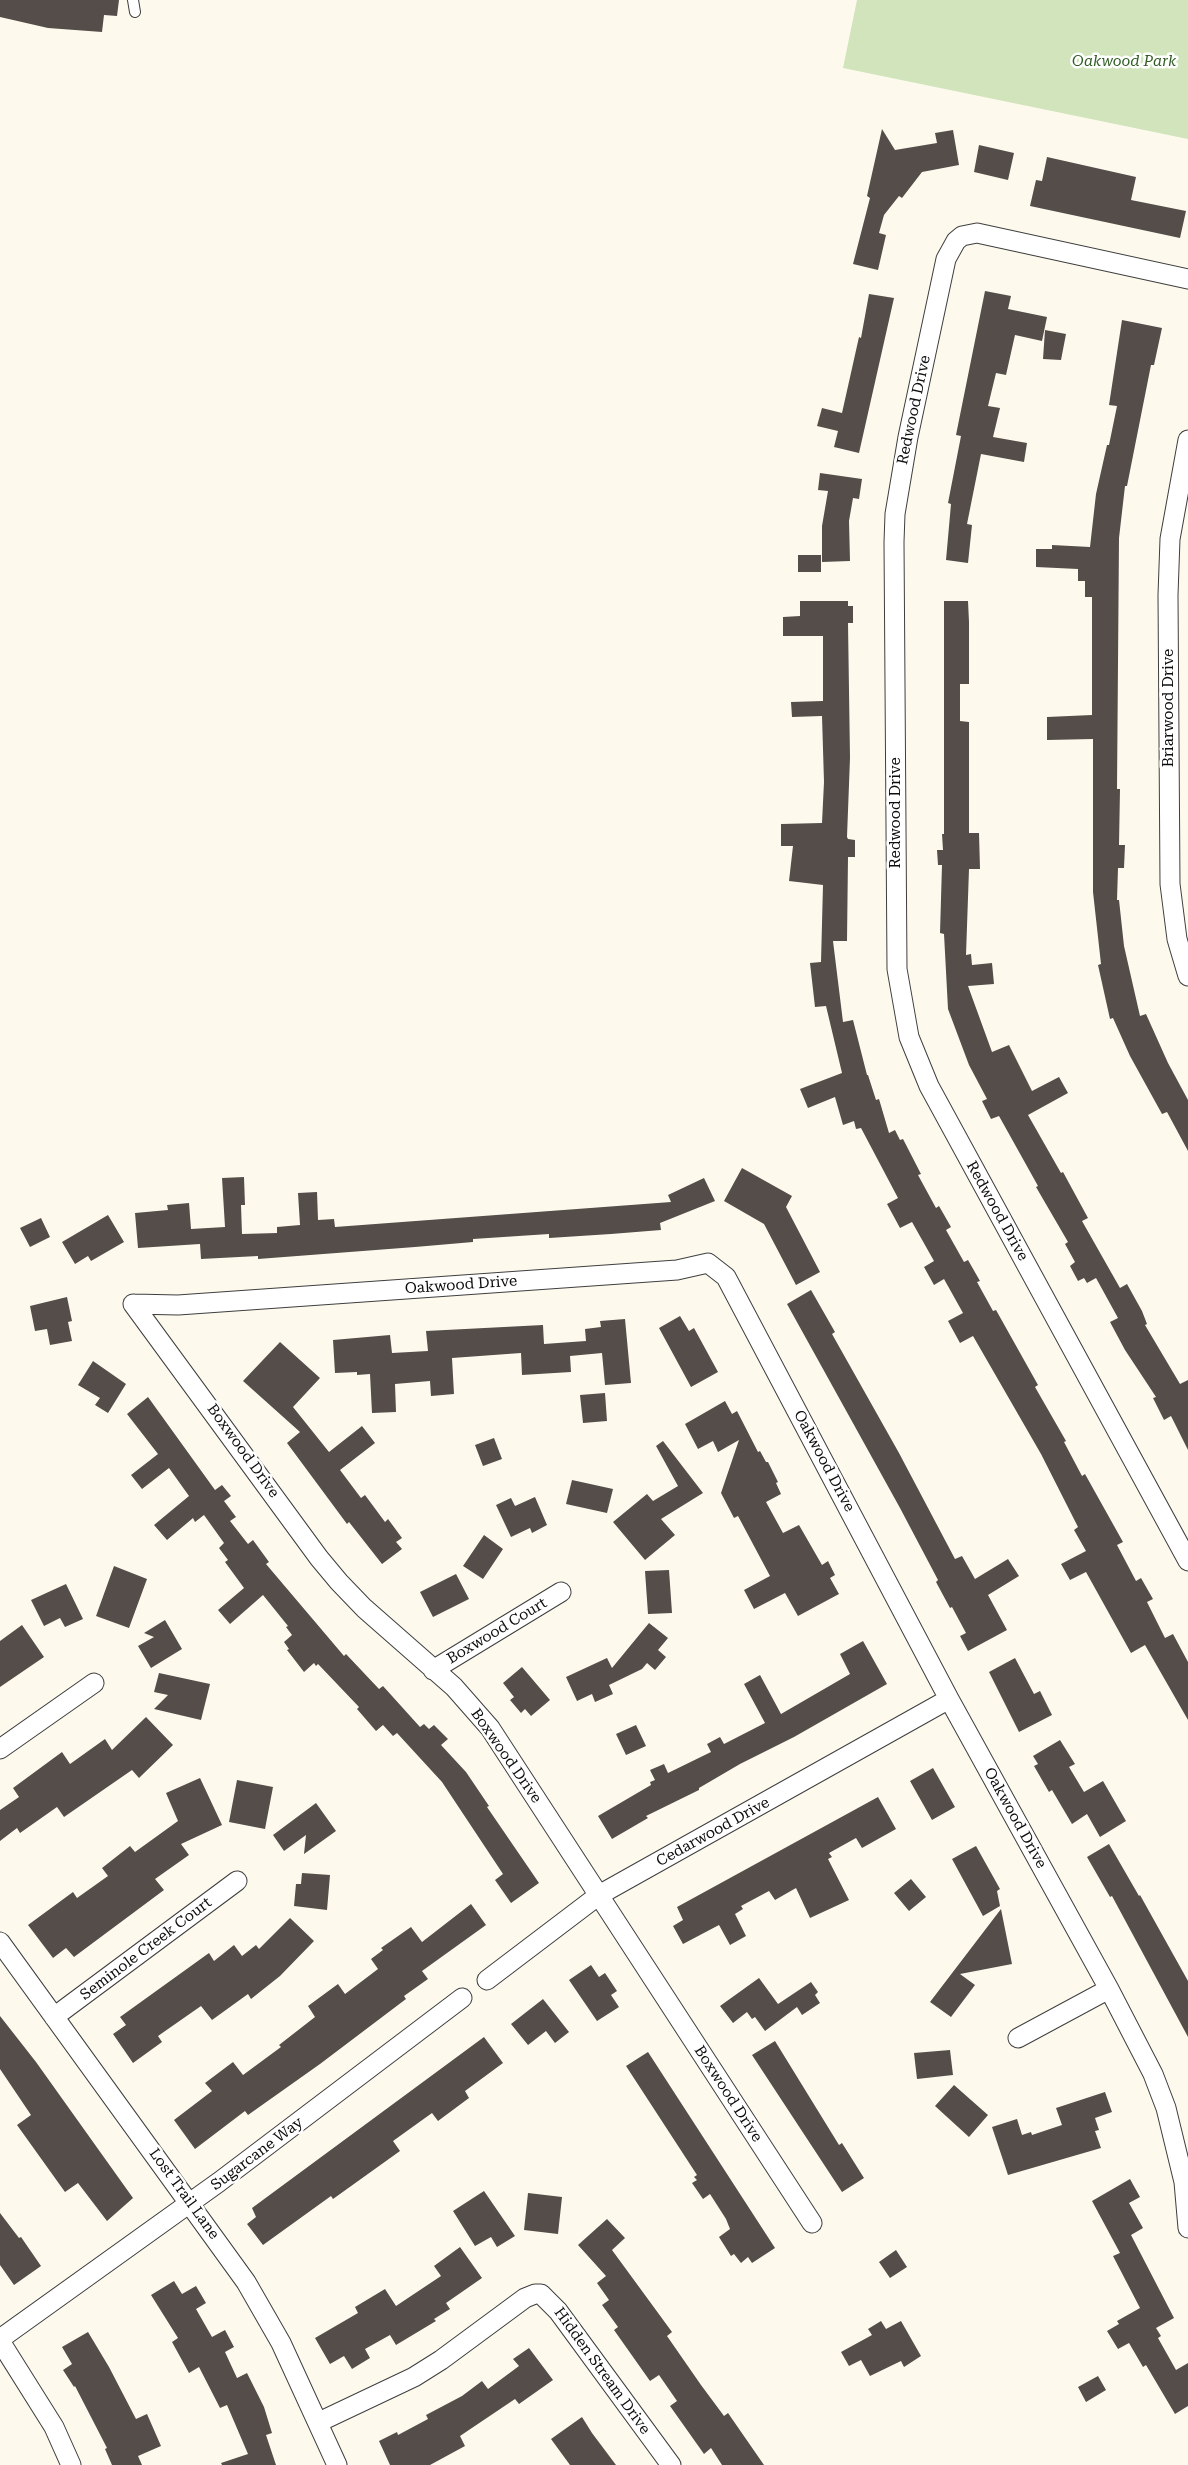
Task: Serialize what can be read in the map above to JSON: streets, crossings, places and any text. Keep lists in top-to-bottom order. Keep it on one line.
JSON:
{"streets":{"street":["Redwood Drive","Briarwood Drive","Oakwood Drive","Boxwood Drive","Boxwood Court","Cedarwood Drive","Seminole Creek Court","Sugarcane Way","Lost Trail Lane","Hidden Stream Drive"]},"crossings":[["Oakwood Drive","Boxwood Drive"],["Oakwood Drive","Cedarwood Drive"],["Boxwood Drive","Boxwood Court"],["Boxwood Drive","Cedarwood Drive"],["Seminole Creek Court","Lost Trail Lane"],["Sugarcane Way","Lost Trail Lane"],["Lost Trail Lane","Hidden Stream Drive"]],"parks":["Oakwood Park"]}
